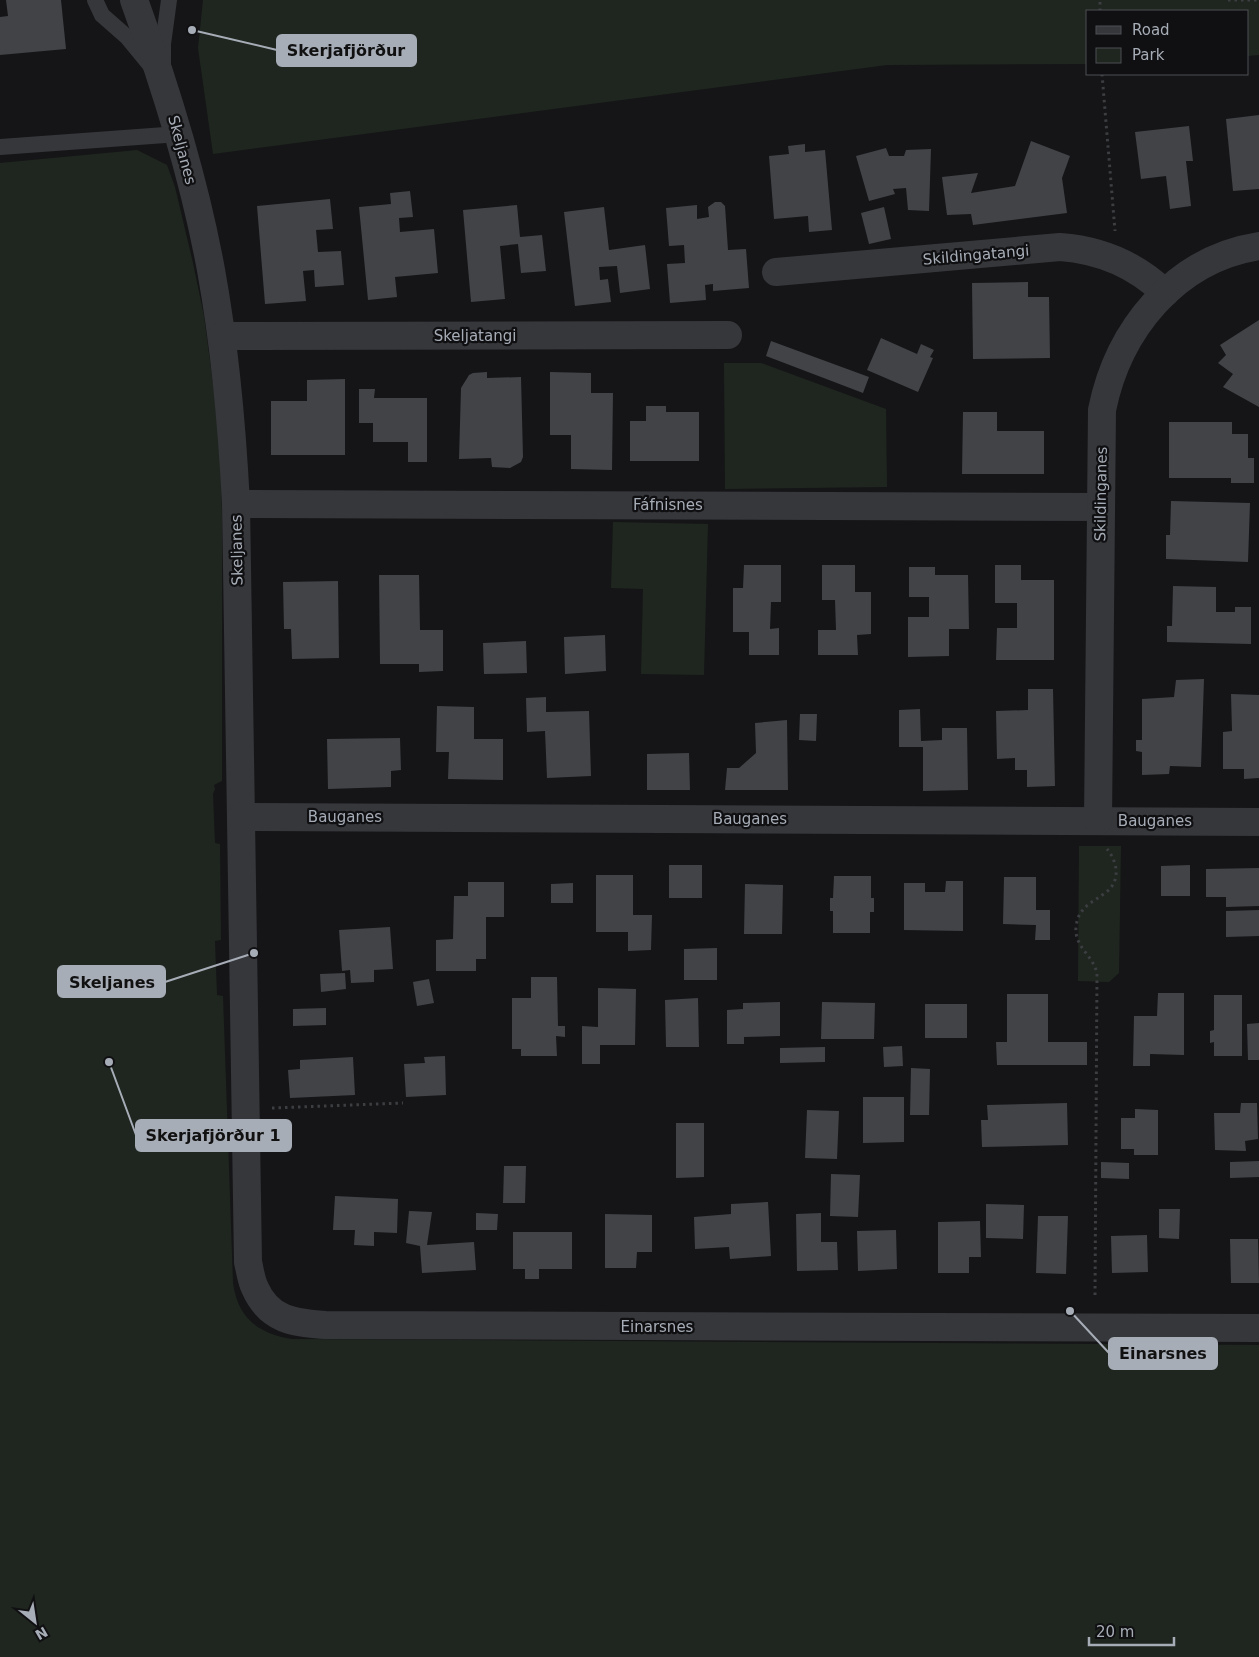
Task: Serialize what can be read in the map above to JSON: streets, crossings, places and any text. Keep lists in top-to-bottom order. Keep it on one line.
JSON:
{"streets":{"street":["Skeljanes","Skildingatangi","Skeljatangi","Skildinganes","Fáfnisnes","Bauganes","Einarsnes"]},"crossings":[["Skeljanes","Skeljatangi"],["Skeljanes","Fáfnisnes"],["Skeljanes","Bauganes"],["Skeljanes","Einarsnes"],["Skildingatangi","Skildinganes"],["Skildinganes","Fáfnisnes"],["Skildinganes","Bauganes"]],"places":["Skerjafjörður","Skeljanes","Skerjafjörður 1","Einarsnes"],"legend":["Road","Park"],"scale_bar":"20 m","north":"bottom right"}
